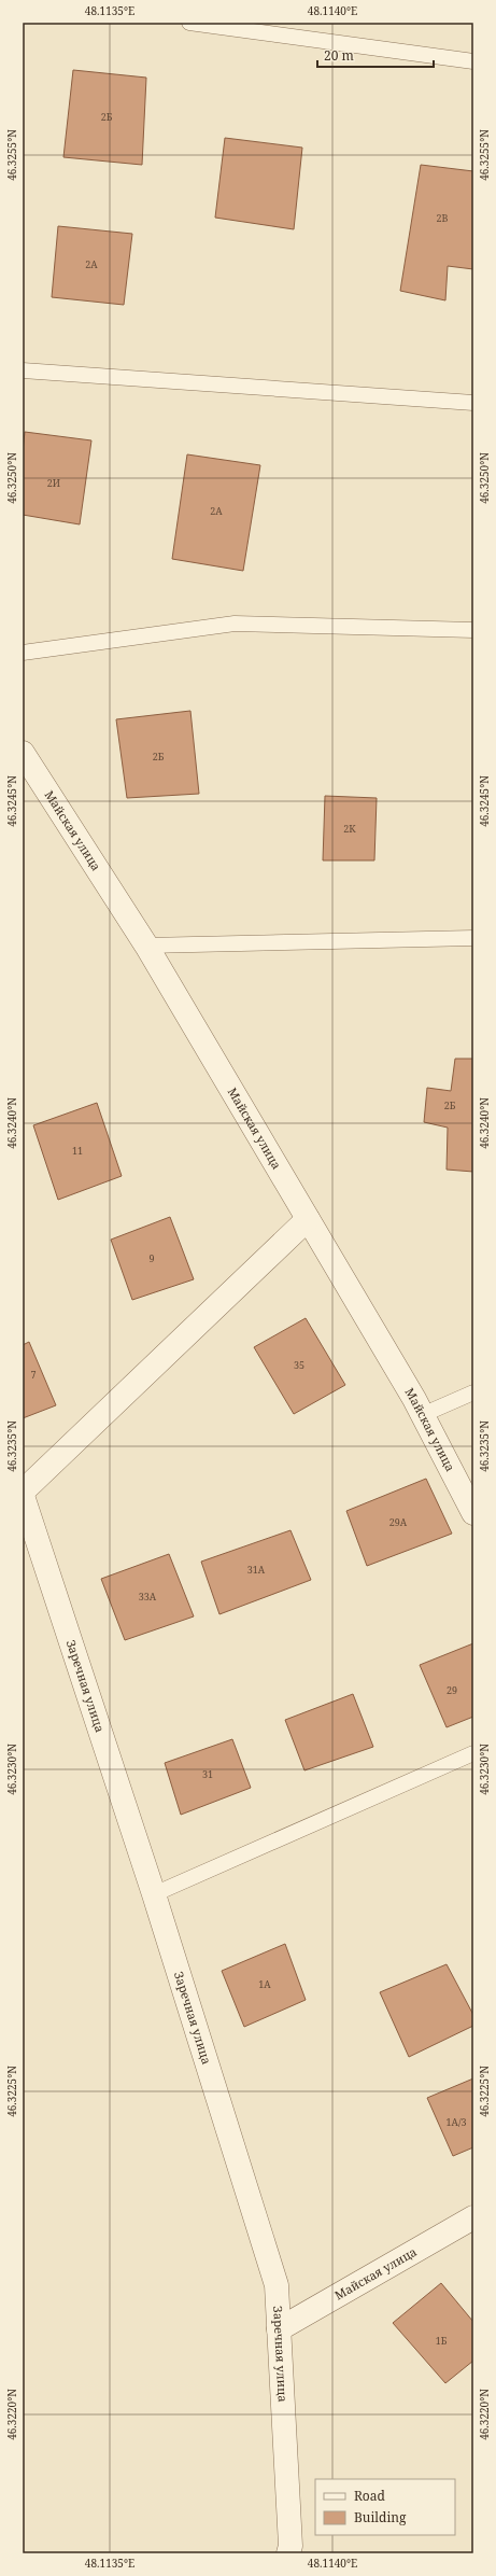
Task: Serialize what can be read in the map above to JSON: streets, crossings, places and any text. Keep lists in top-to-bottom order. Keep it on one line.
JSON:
{"streets":{"street":["Майская улица","Заречная улица"]},"crossings":[["Майская улица","Заречная улица"]],"house_numbers":["2Б","2В","2А","2И","2А","2Б","2К","2Б","11","9","35","7","29А","31А","33А","29","31","1А","1А/3","1Б"],"legend":["Road","Building"],"scale_bar":"20 m","coordinates":["48.1135°E","48.1140°E","46.3255°N","46.3250°N","46.3245°N","46.3240°N","46.3235°N","46.3230°N","46.3225°N","46.3220°N"]}
